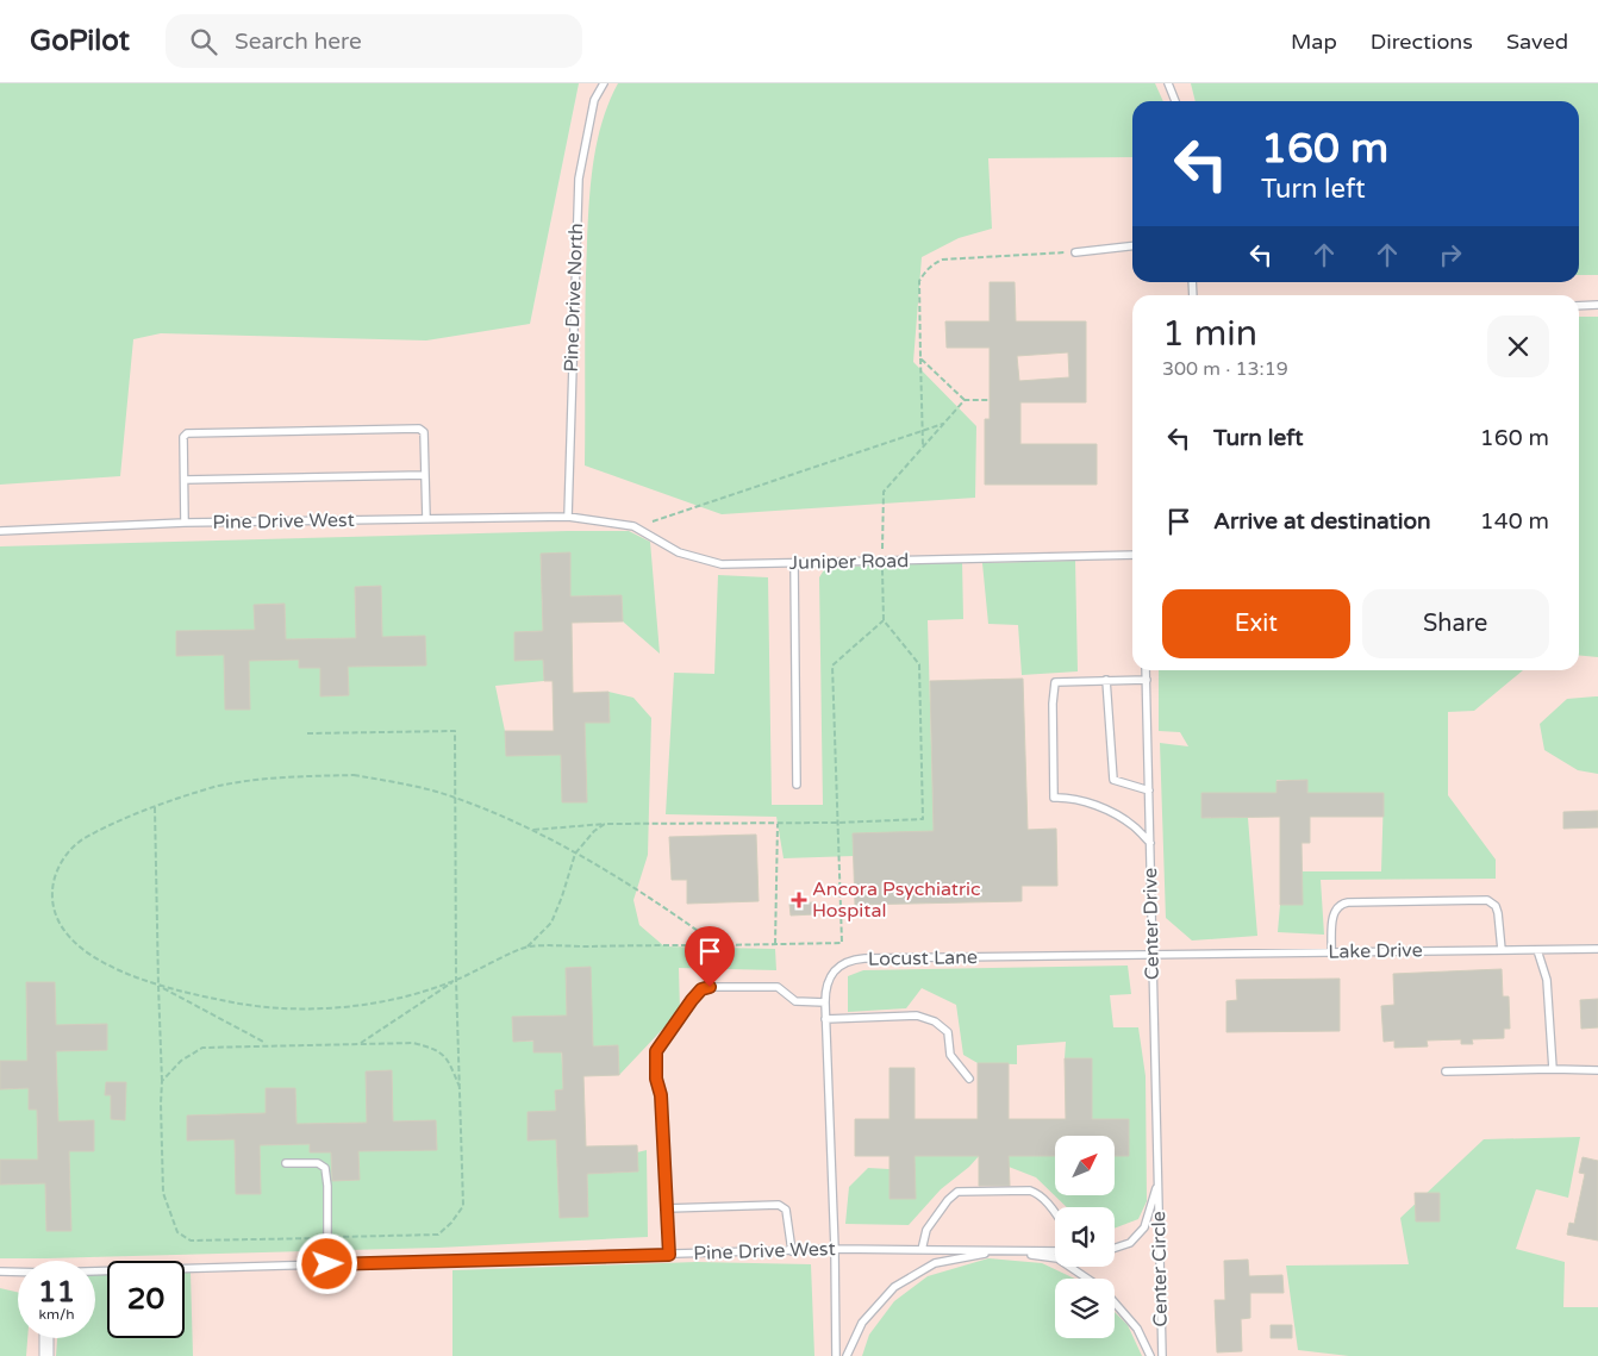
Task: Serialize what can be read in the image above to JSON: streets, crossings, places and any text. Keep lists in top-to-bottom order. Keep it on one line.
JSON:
{"streets":{"lane":["Pine Drive North","Pine Drive West","Juniper Road","Center Drive","Lake Drive","Locust Lane","Center Circle"]},"crossings":[["Pine Drive North","Pine Drive West"],["Pine Drive North","Juniper Road"],["Pine Drive West","Juniper Road"],["Pine Drive West","Locust Lane"],["Pine Drive West","Center Circle"],["Center Drive","Lake Drive"],["Center Drive","Locust Lane"],["Center Drive","Center Circle"],["Lake Drive","Locust Lane"]],"places":{"health":["Ancora Psychiatric Hospital"]},"north":"top right","page":{"header":"GoPilot","search":"Search here","nav":["Map","Directions","Saved"],"turn":["160 m","Turn left"],"heading":["1 min","300 m · 13:19"],"list":[{"name":"Turn left","value":"160 m"},{"name":"Arrive at destination","value":"140 m"}],"buttons":["Exit","Share"],"speed":"11 km/h","limit":"20"}}
